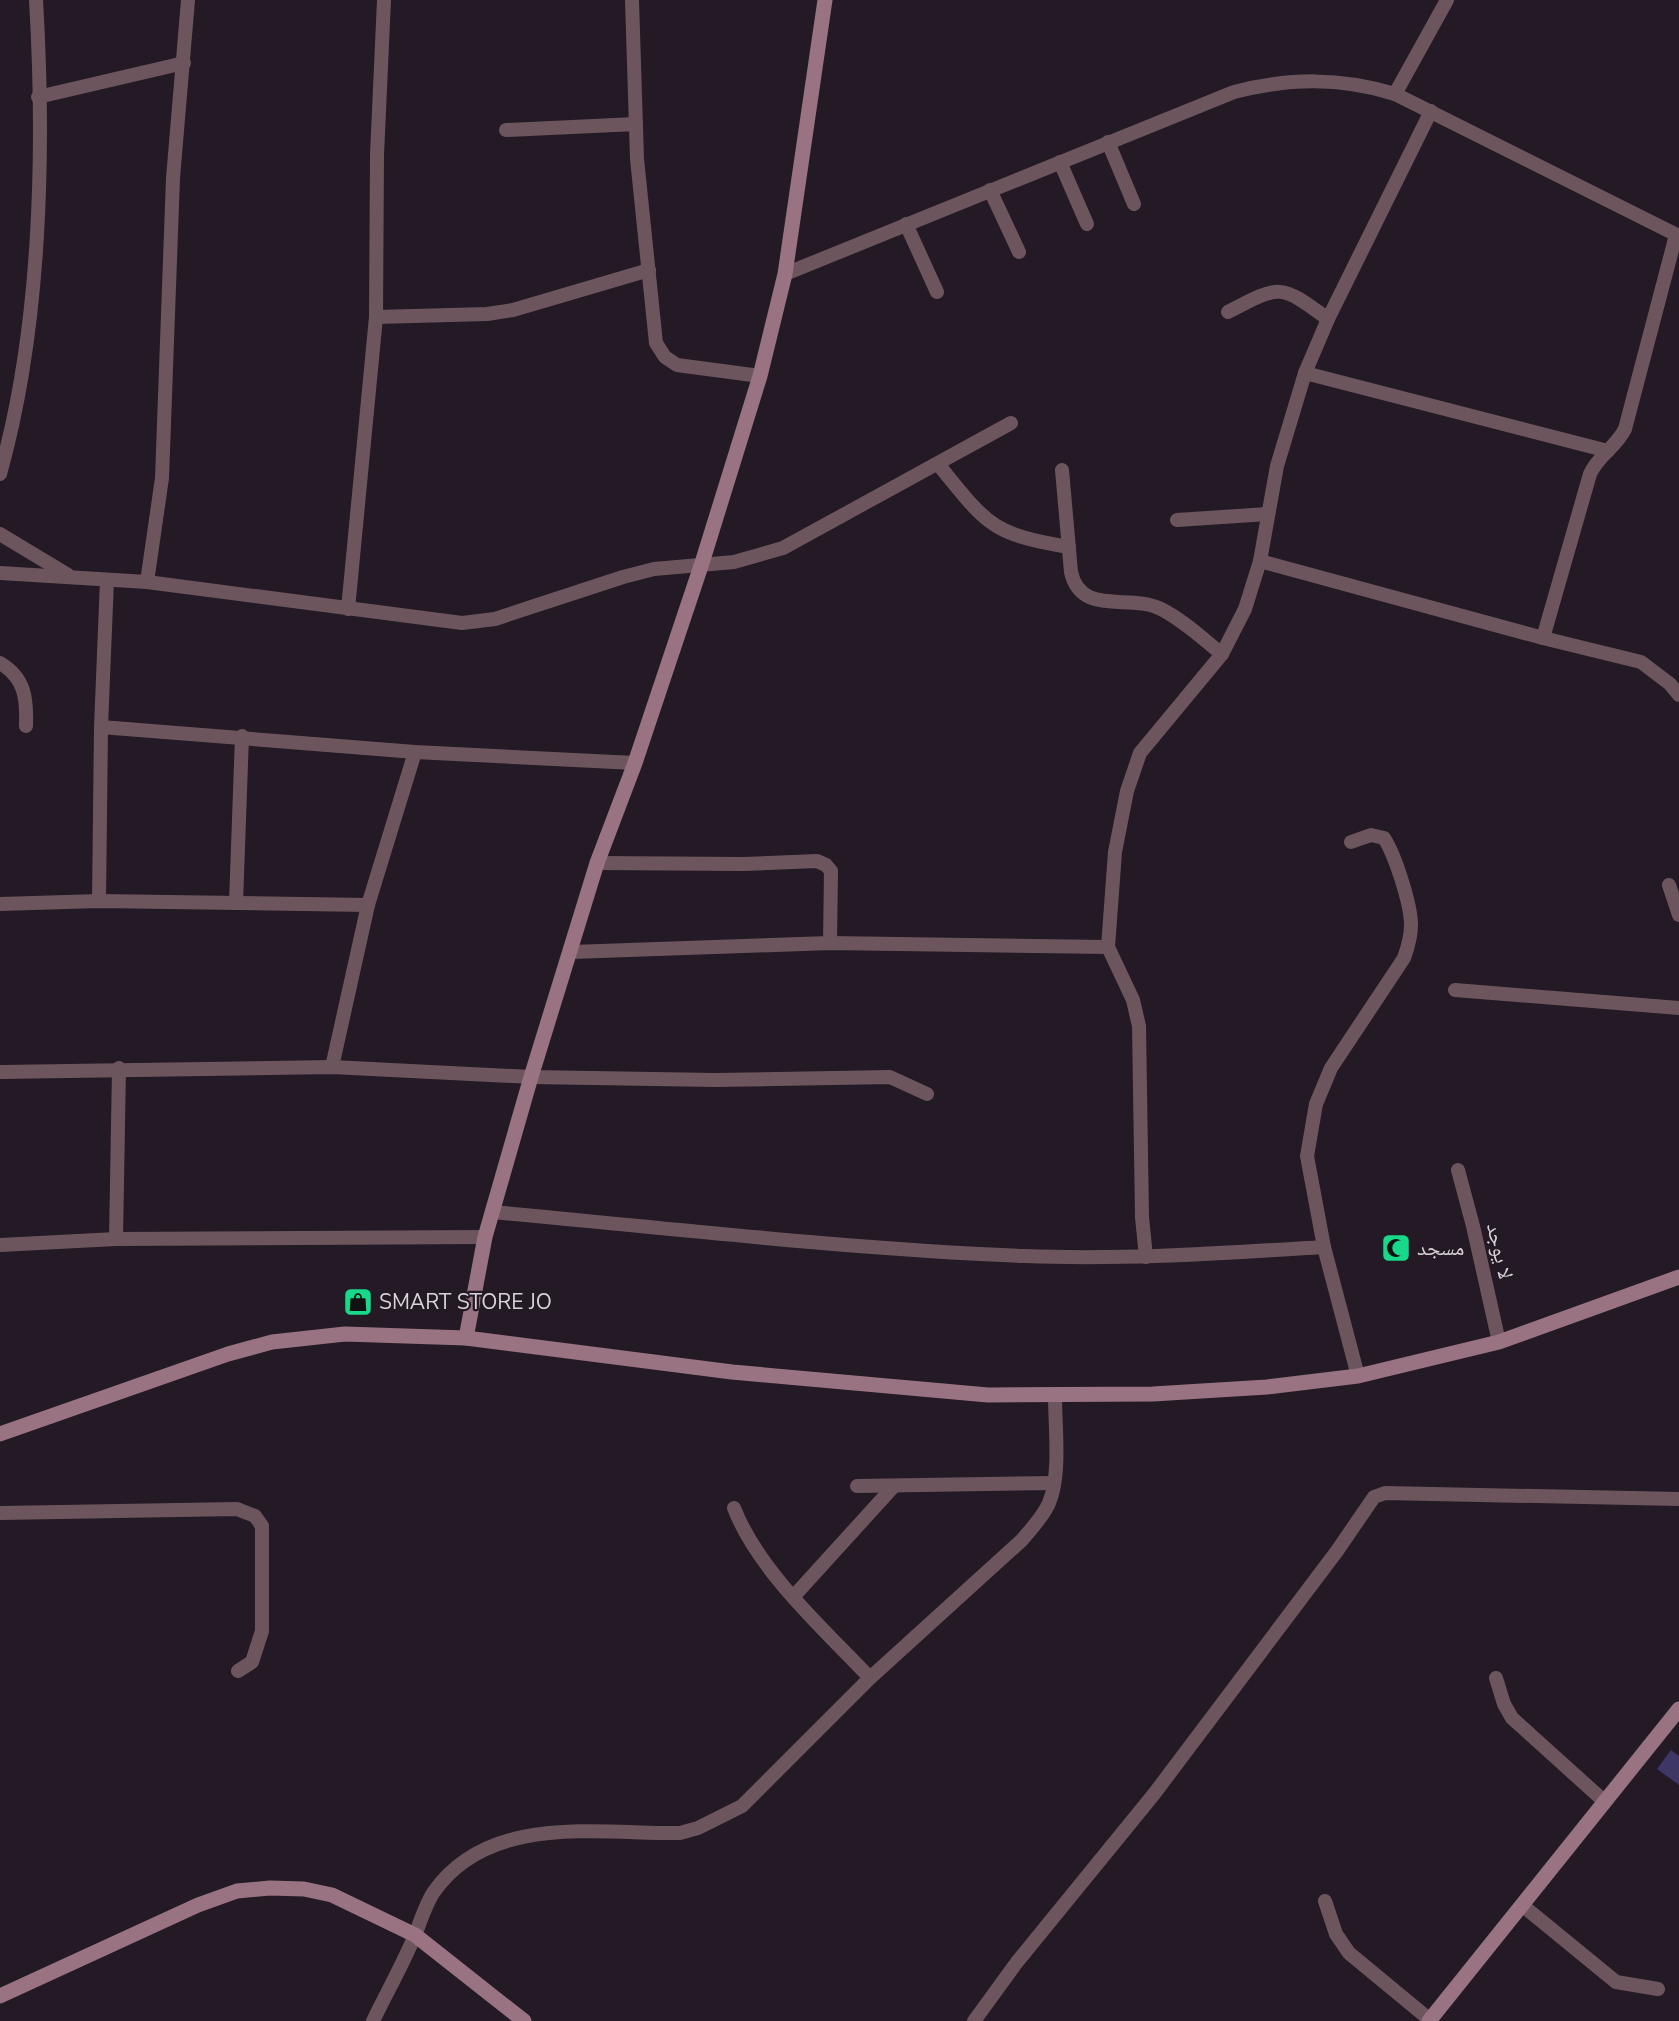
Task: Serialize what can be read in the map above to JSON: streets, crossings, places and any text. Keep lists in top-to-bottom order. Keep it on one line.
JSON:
{"streets":{"street":["لا يوجد"]},"places":{"mosque":["مسجد"],"shop":["SMART STORE JO"]}}
